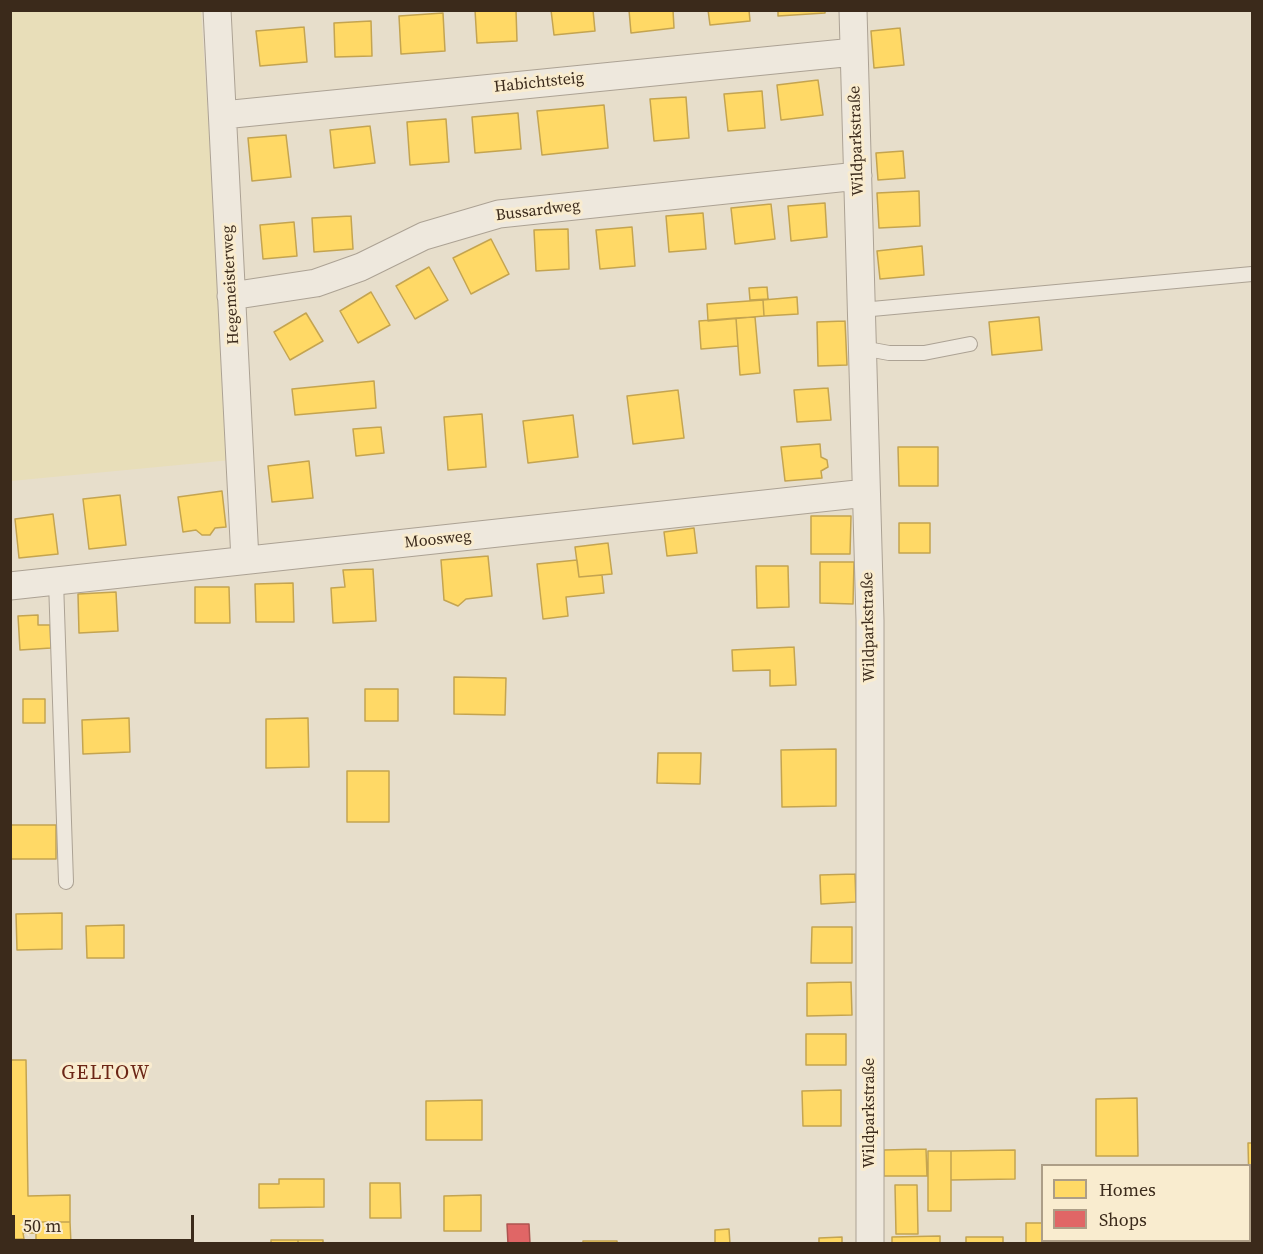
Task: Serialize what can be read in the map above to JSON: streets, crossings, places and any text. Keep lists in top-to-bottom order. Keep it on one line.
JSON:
{"streets":{"street":["Habichtsteig","Wildparkstraße","Bussardweg","Hegemeisterweg","Moosweg"]},"crossings":[["Habichtsteig","Wildparkstraße"],["Habichtsteig","Hegemeisterweg"],["Wildparkstraße","Bussardweg"],["Wildparkstraße","Moosweg"],["Bussardweg","Hegemeisterweg"],["Hegemeisterweg","Moosweg"]],"districts":["GELTOW"],"legend":["Homes","Shops"],"scale_bar":"50 m"}
